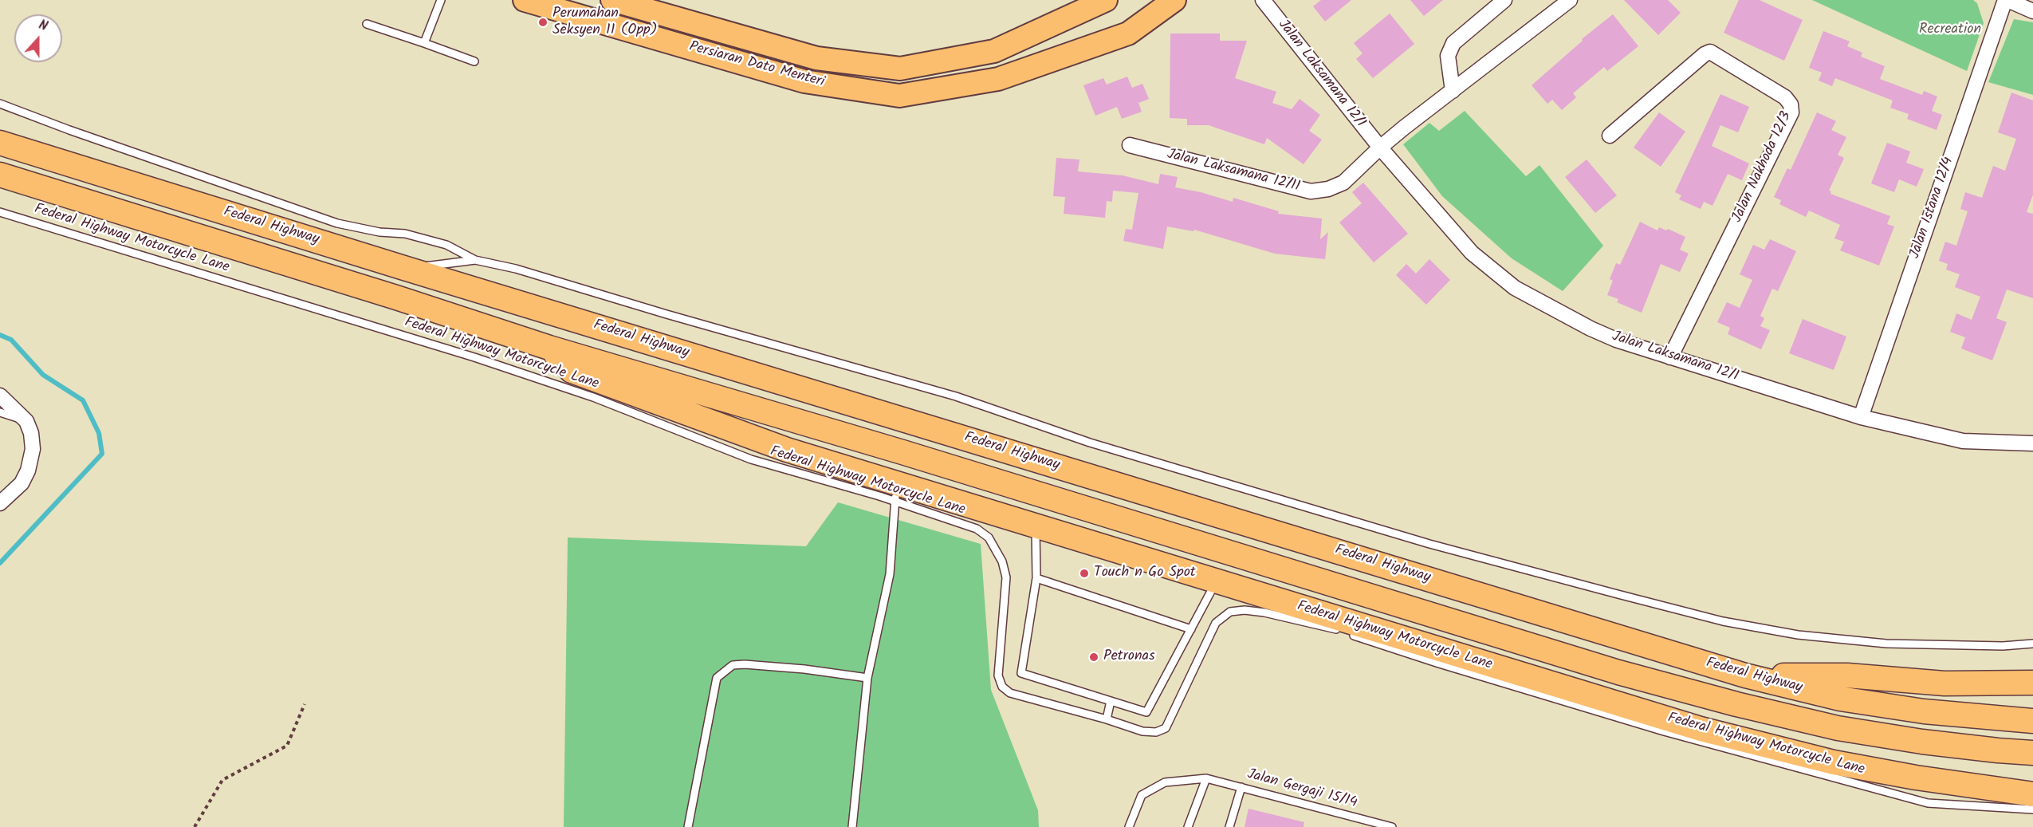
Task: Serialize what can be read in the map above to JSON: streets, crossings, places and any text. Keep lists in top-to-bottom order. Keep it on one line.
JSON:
{"streets":{"highway":["Federal Highway"],"main road":["Persiaran Dato Menteri"],"street":["Jalan Laksamana 12/1","Jalan Nakhoda 12/3","Jalan Laksamana 12/11","Jalan Istana 12/4"],"lane":["Federal Highway Motorcycle Lane","Jalan Gergaji 15/14"]},"crossings":[["Jalan Laksamana 12/1","Jalan Nakhoda 12/3"],["Jalan Laksamana 12/1","Jalan Laksamana 12/11"],["Jalan Laksamana 12/1","Jalan Istana 12/4"]],"parks":["Recreation"],"places":["Perumahan Seksyen 11 (Opp)","Touch n Go Spot","Petronas"],"north":"top"}
